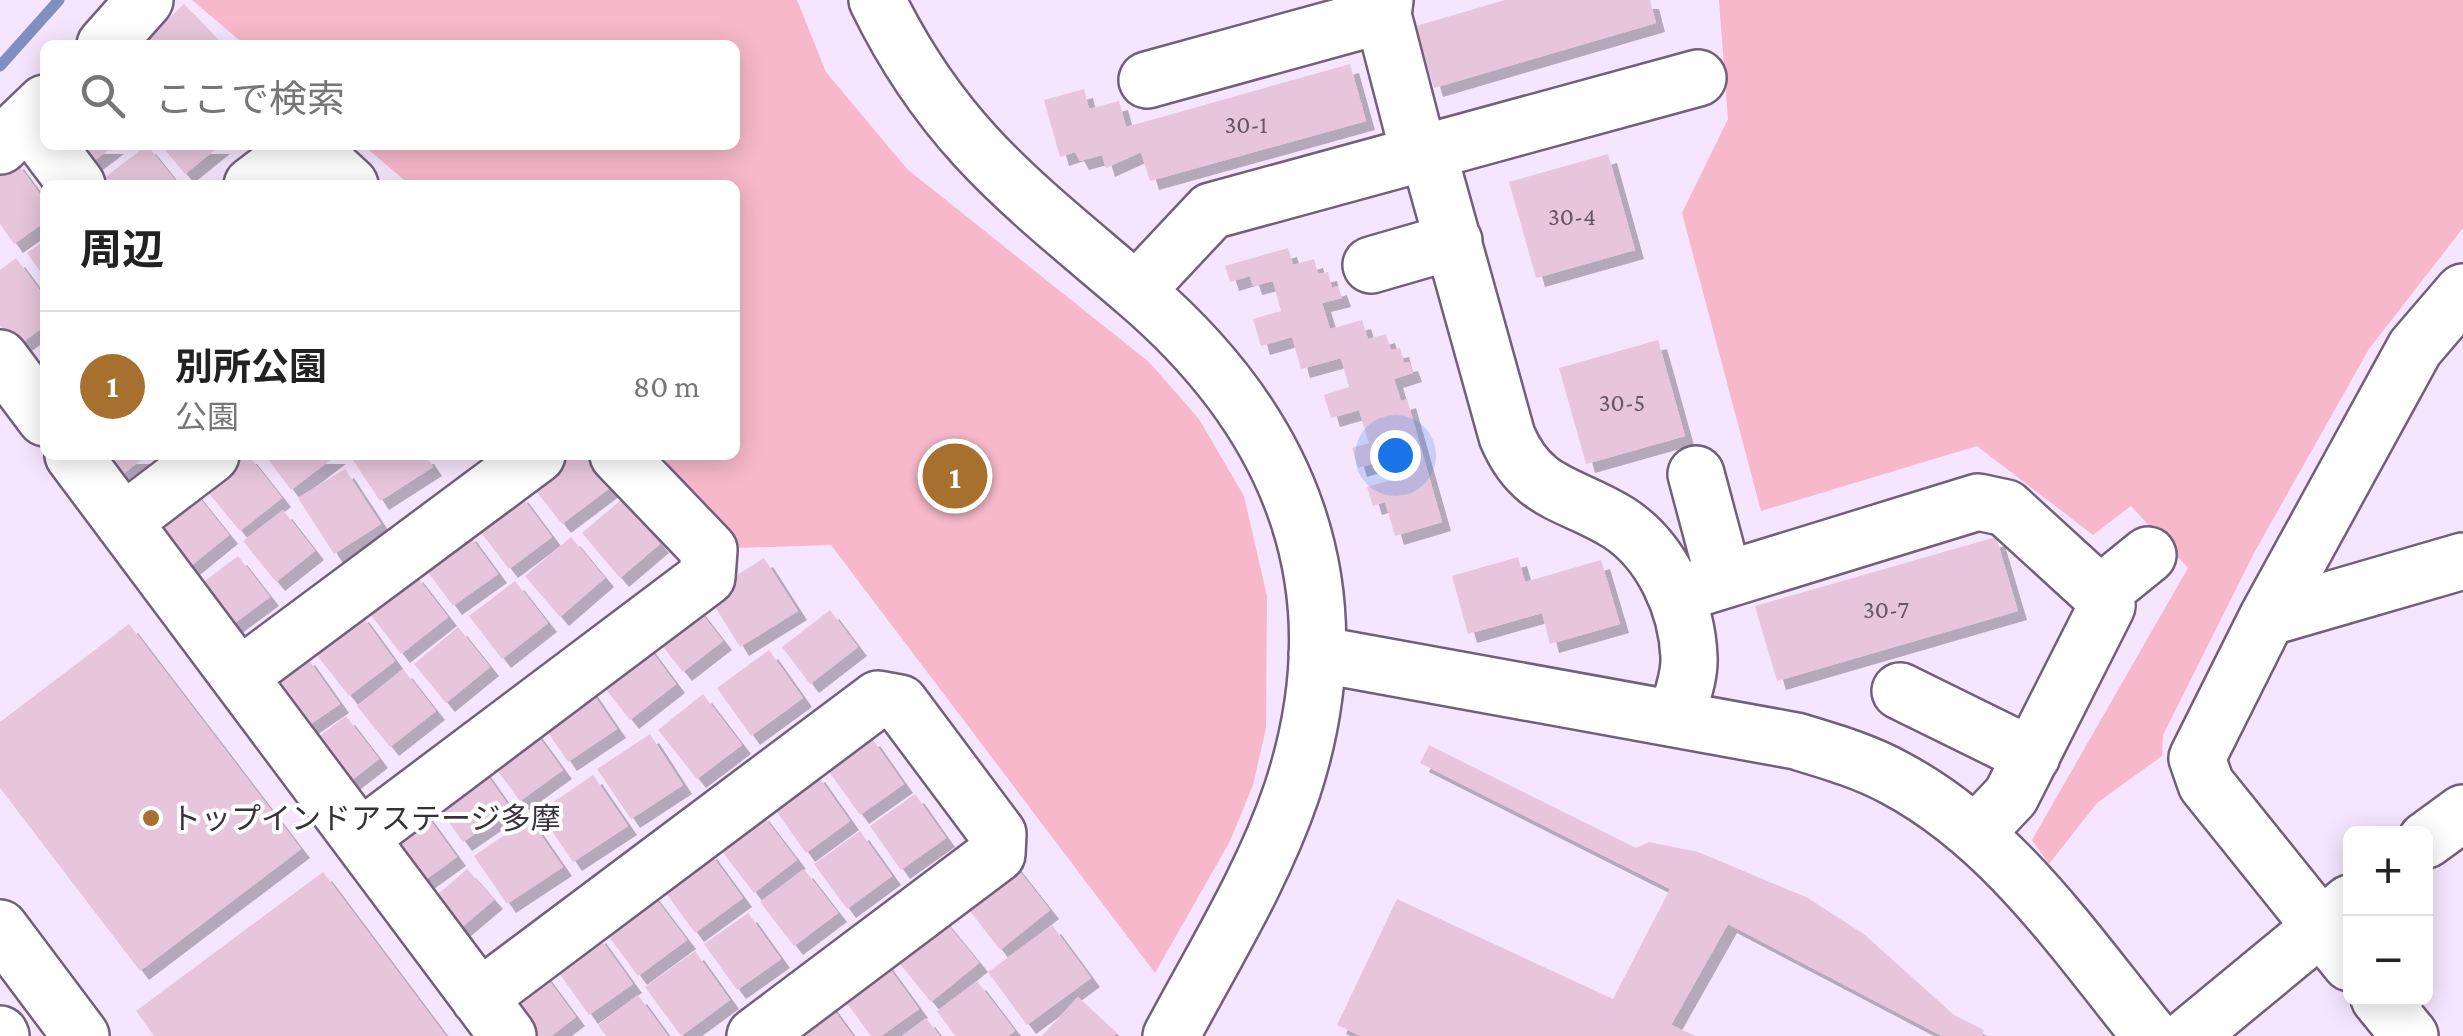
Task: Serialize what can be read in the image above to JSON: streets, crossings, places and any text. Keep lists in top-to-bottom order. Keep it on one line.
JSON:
{"places":["トップインドアステージ多摩"],"house_numbers":["30-1","30-4","30-5","30-7"],"page":{"search":"ここで検索","heading":"周辺","list":[{"mark":"1","name":"別所公園","note":"公園","value":"80 m"}],"pins":"1","map_buttons":["+","−"]}}
